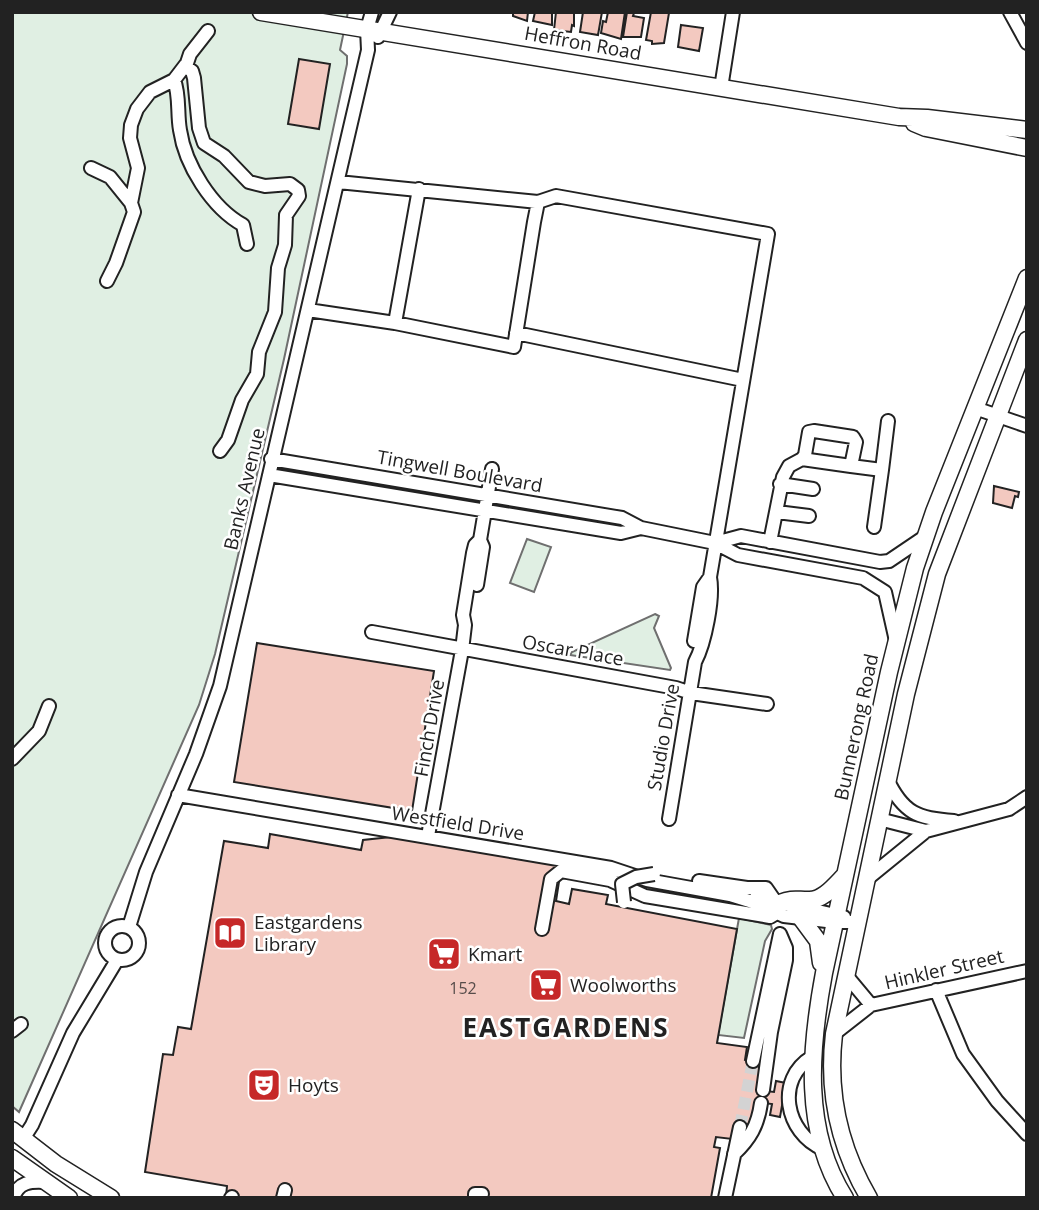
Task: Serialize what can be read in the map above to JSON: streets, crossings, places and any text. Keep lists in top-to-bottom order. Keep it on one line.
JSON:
{"streets":{"main road":["Heffron Road","Bunnerong Road"],"street":["Tingwell Boulevard","Banks Avenue","Oscar Place","Finch Drive","Studio Drive","Westfield Drive","Hinkler Street"]},"crossings":[["Heffron Road","Banks Avenue"],["Tingwell Boulevard","Banks Avenue"],["Tingwell Boulevard","Bunnerong Road"],["Tingwell Boulevard","Finch Drive"],["Tingwell Boulevard","Studio Drive"],["Banks Avenue","Westfield Drive"],["Oscar Place","Finch Drive"],["Oscar Place","Studio Drive"],["Bunnerong Road","Westfield Drive"],["Finch Drive","Westfield Drive"]],"districts":["EASTGARDENS"],"places":{"library":["Eastgardens Library"],"supermarket":["Kmart","Woolworths"],"theatre":["Hoyts"]},"house_numbers":["152"]}
